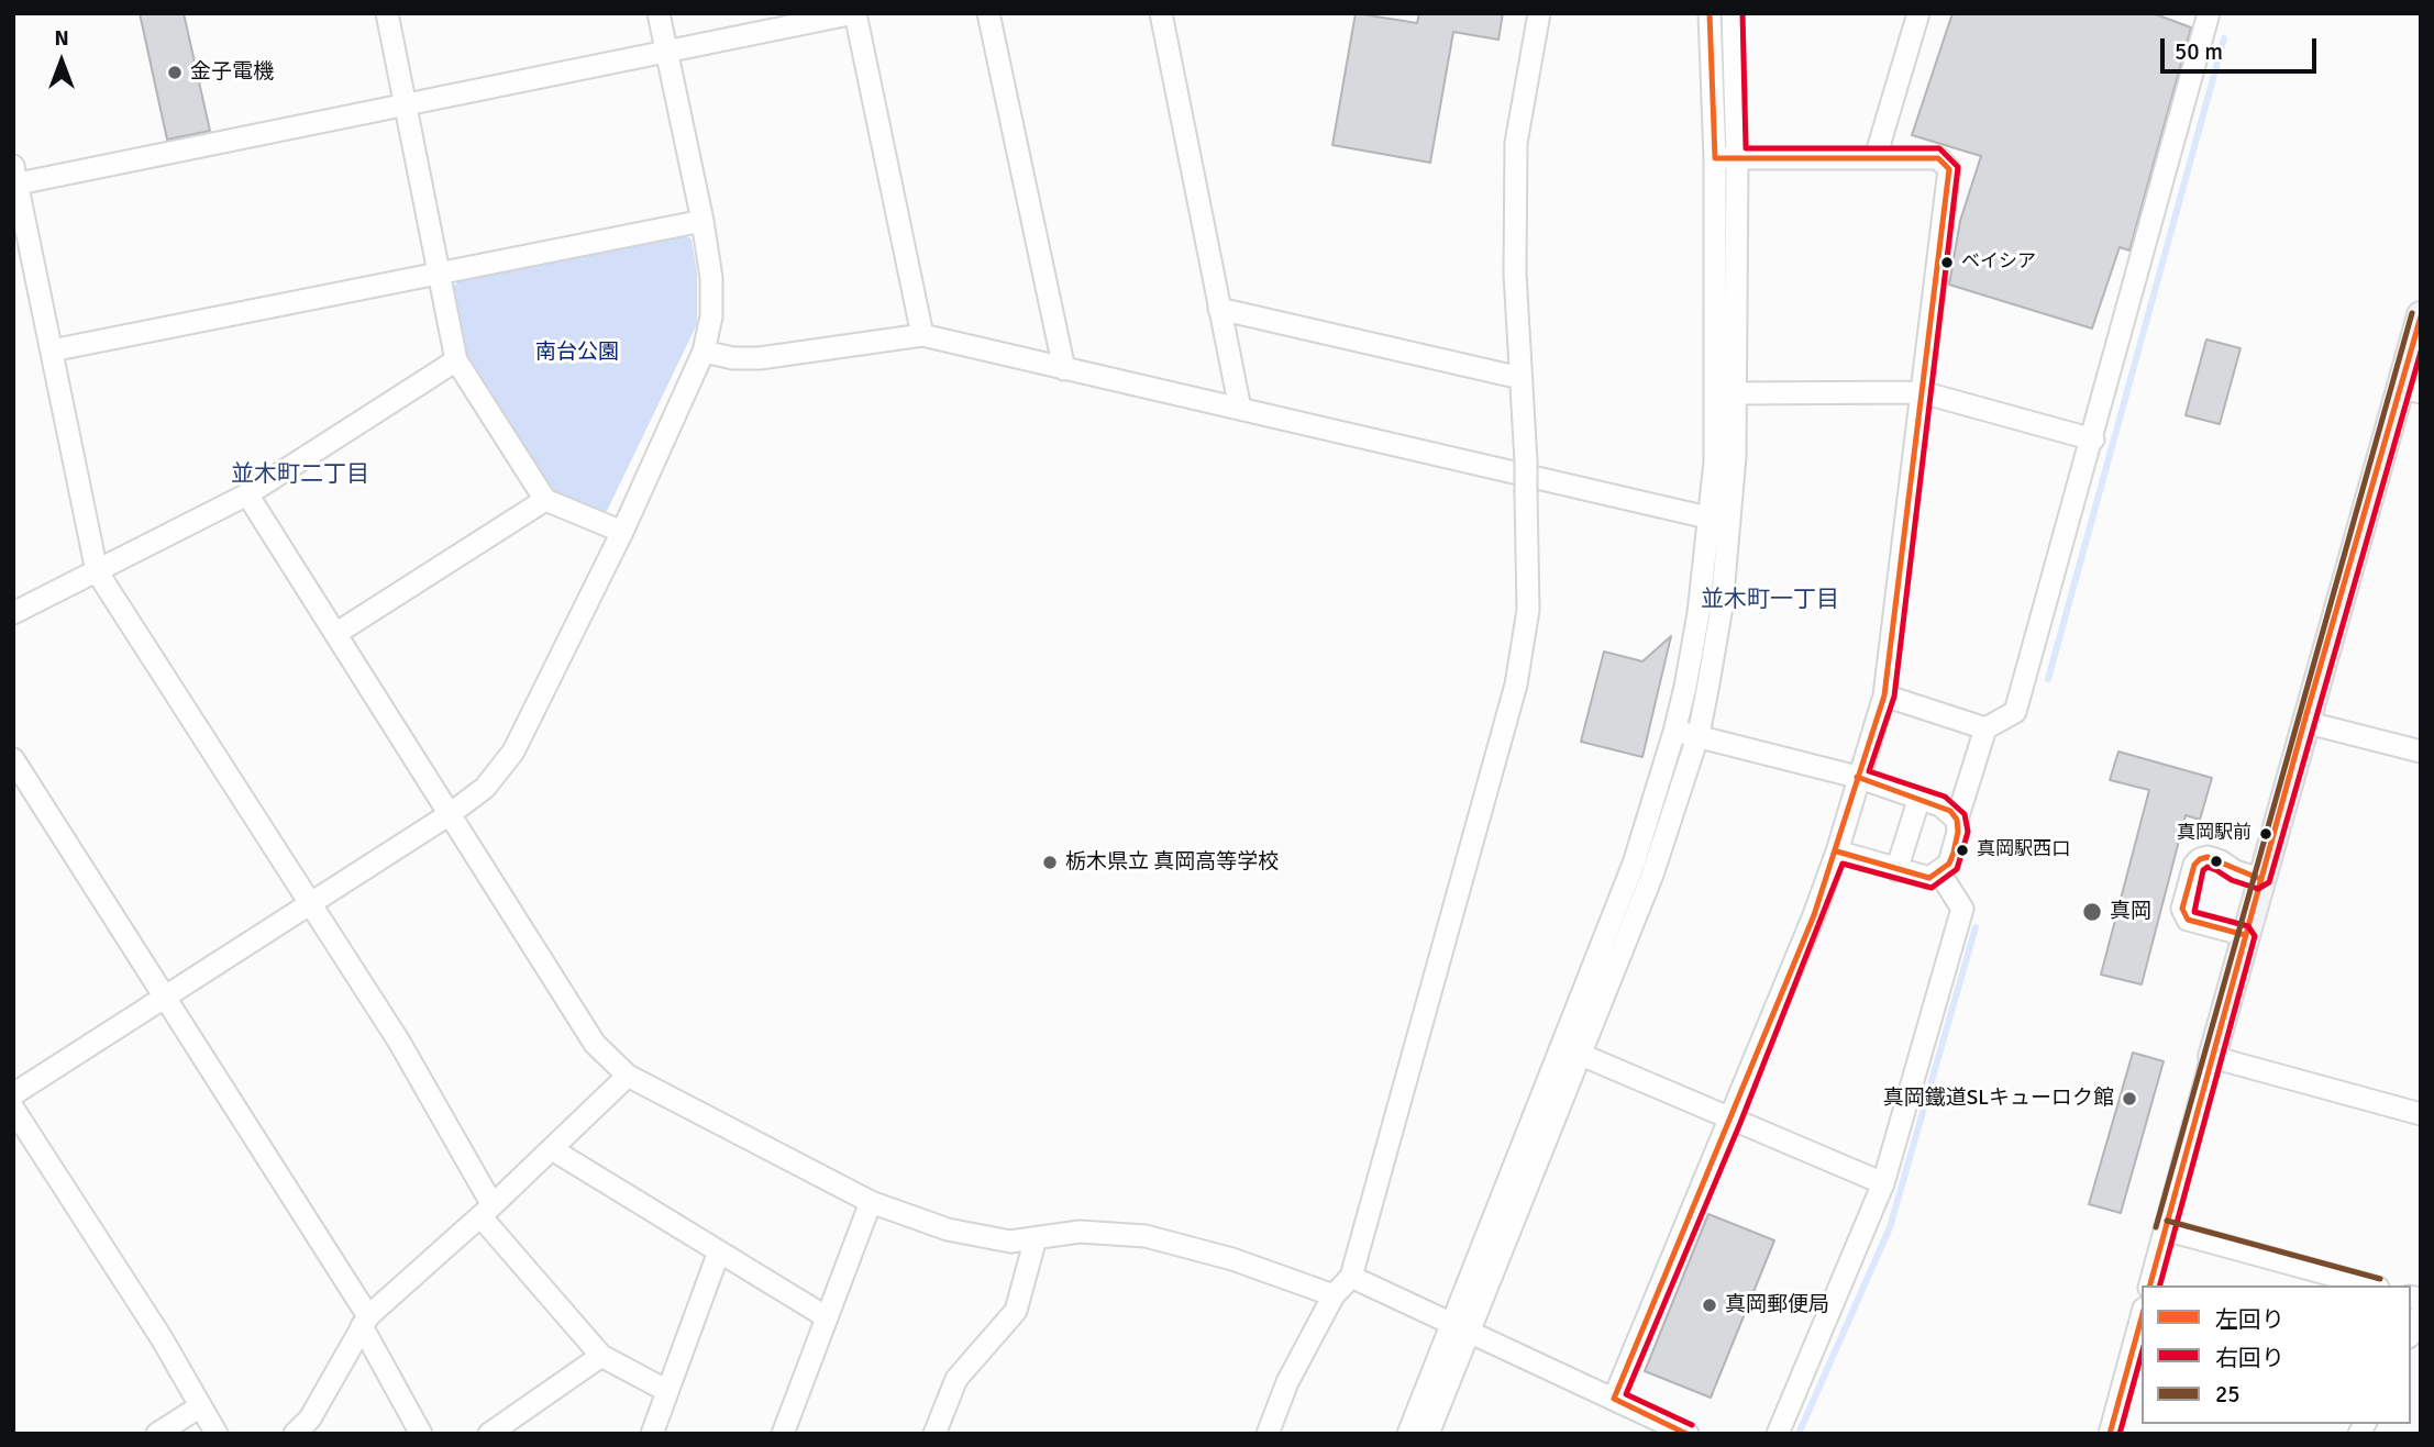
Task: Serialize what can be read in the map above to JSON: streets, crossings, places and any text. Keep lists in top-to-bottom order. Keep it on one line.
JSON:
{"districts":["並木町二丁目","並木町一丁目"],"parks":["南台公園"],"places":["金子電機","ベイシア","真岡駅前","真岡駅西口","栃木県立 真岡高等学校","真岡","真岡鐵道SLキューロク館","真岡郵便局"],"lines":["transit line 左回り","transit line 右回り","transit line 25"],"legend":["左回り","右回り","25"],"scale_bar":"50 m","north":"top"}
